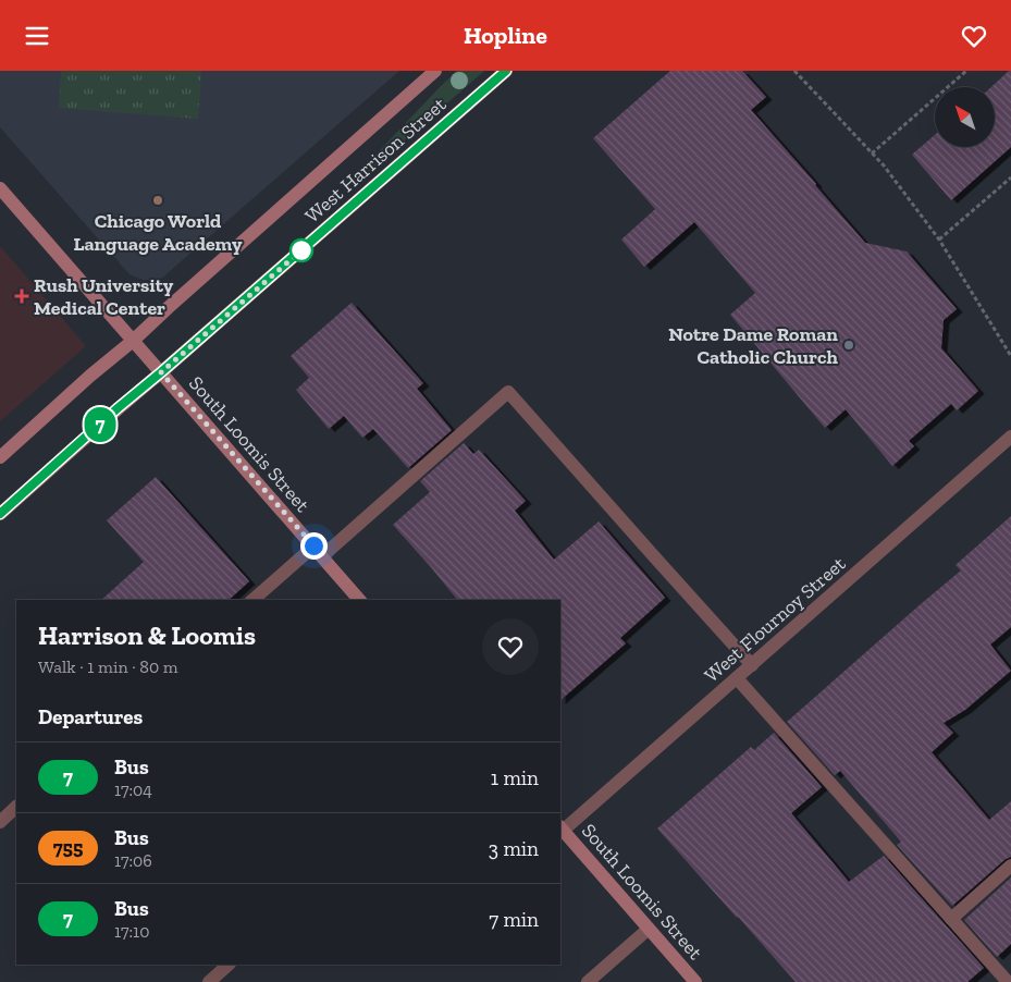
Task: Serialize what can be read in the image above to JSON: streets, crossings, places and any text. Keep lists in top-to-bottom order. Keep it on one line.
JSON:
{"streets":{"main road":["West Harrison Street","South Loomis Street"],"street":["West Flournoy Street"]},"crossings":[["West Harrison Street","South Loomis Street"],["South Loomis Street","West Flournoy Street"]],"places":{"other":["Chicago World Language Academy","Notre Dame Roman Catholic Church"],"health":["Rush University Medical Center"]},"lines":["bus line 7"],"north":"top left","page":{"header":"Hopline","on_map":"7","heading":[["Harrison & Loomis","Walk · 1 min · 80 m"],"Departures"],"list":[{"mark":"7","name":"Bus","note":"17:04","value":"1 min"},{"mark":"755","name":"Bus","note":"17:06","value":"3 min"},{"mark":"7","name":"Bus","note":"17:10","value":"7 min"}]}}
